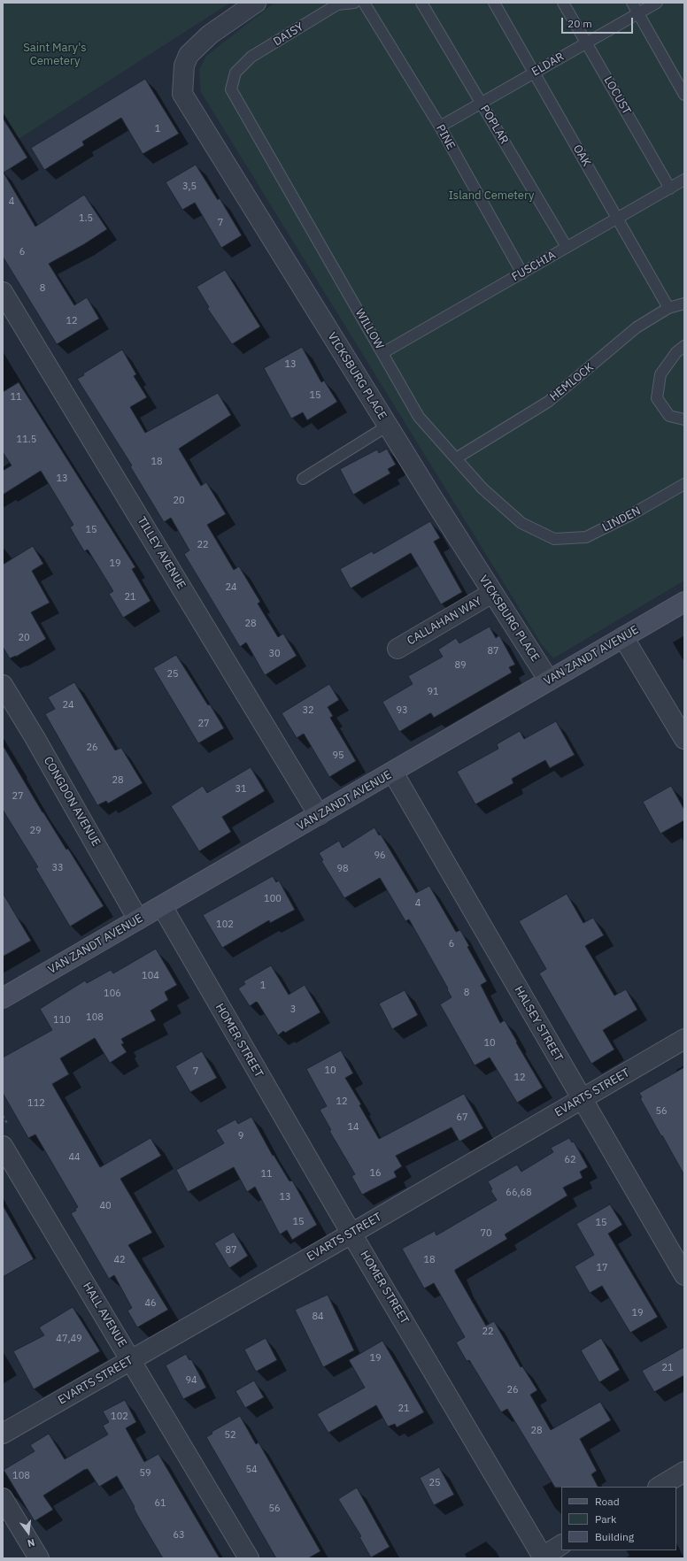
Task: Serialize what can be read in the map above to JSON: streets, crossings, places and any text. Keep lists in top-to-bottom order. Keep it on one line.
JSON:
{"streets":{"street":["VICKSBURG PLACE","TILLEY AVENUE","CALLAHAN WAY","VAN ZANDT AVENUE","CONGDON AVENUE","HALSEY STREET","HOMER STREET","EVARTS STREET","HALL AVENUE"],"lane":["DAISY","ELDAR","LOCUST","POPLAR","PINE","OAK","FUSCHIA","WILLOW","HEMLOCK","LINDEN"]},"crossings":[["DAISY","WILLOW"],["ELDAR","LOCUST"],["ELDAR","POPLAR"],["ELDAR","PINE"],["ELDAR","OAK"],["LOCUST","FUSCHIA"],["POPLAR","FUSCHIA"],["PINE","FUSCHIA"],["OAK","FUSCHIA"],["OAK","HEMLOCK"],["FUSCHIA","WILLOW"],["WILLOW","HEMLOCK"],["WILLOW","LINDEN"],["VICKSBURG PLACE","CALLAHAN WAY"],["VICKSBURG PLACE","VAN ZANDT AVENUE"],["TILLEY AVENUE","VAN ZANDT AVENUE"],["VAN ZANDT AVENUE","CONGDON AVENUE"],["VAN ZANDT AVENUE","HALSEY STREET"],["VAN ZANDT AVENUE","HOMER STREET"],["HALSEY STREET","EVARTS STREET"],["HOMER STREET","EVARTS STREET"],["EVARTS STREET","HALL AVENUE"]],"parks":["Saint Mary's Cemetery","Island Cemetery"],"house_numbers":["1","3,5","4","1.5","7","6","8","12","13","15","11","11.5","18","13","20","15","22","19","24","21","28","20","87","30","89","25","91","24","32","93","27","26","95","28","31","27","29","96","33","98","100","4","102","6","104","1","8","106","3","108","110","10","10","7","12","12","112","56","67","14","9","44","62","16","11","66,68","13","40","15","15","70","87","42","18","17","46","19","84","22","47,49","19","21","94","26","21","102","28","52","54","59","108","25","61","56","63"],"legend":["Road","Park","Building"],"scale_bar":"20 m","north":"bottom"}
